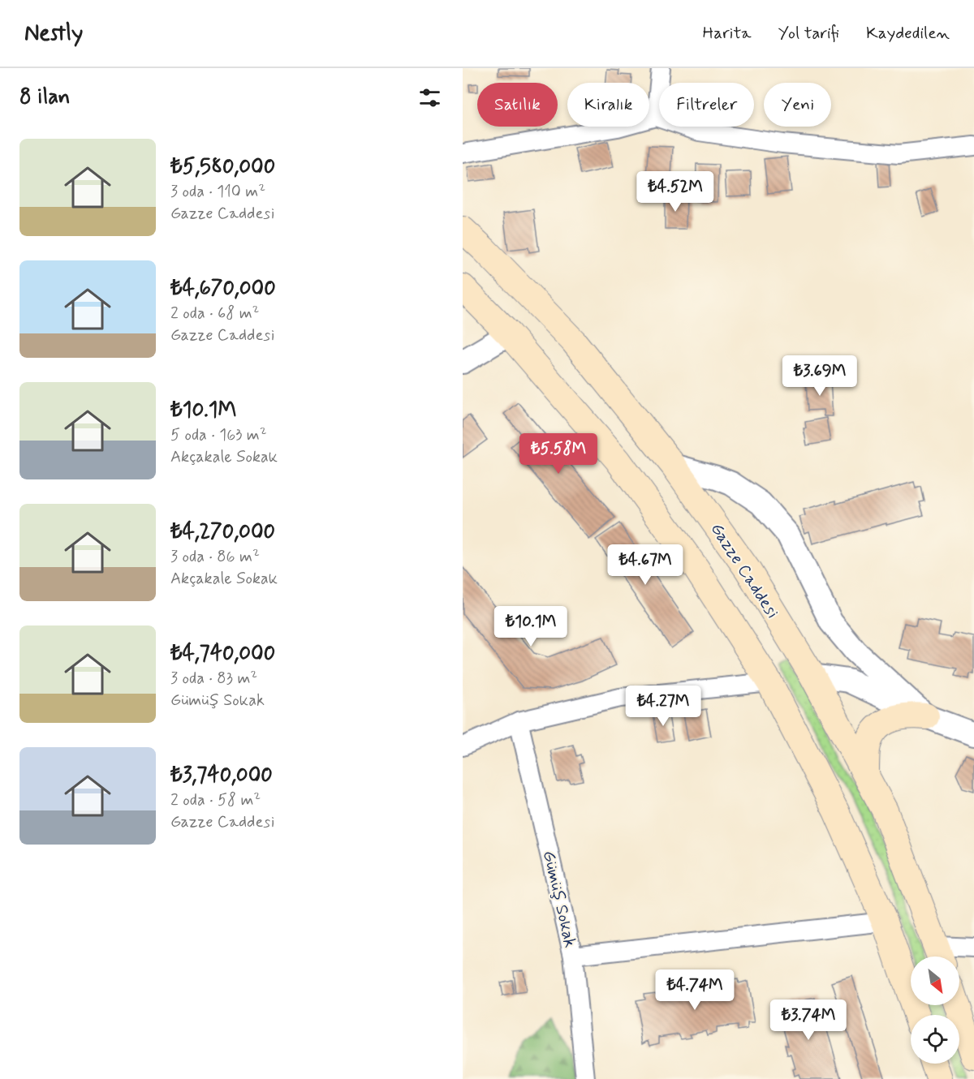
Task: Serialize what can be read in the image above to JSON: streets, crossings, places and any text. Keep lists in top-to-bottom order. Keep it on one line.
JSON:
{"streets":{"main road":["Gazze Caddesi"],"street":["Gümüş Sokak"]},"north":"bottom right","page":{"header":"Nestly","nav":["Harita","Yol tarifi","Kaydedilen"],"heading":"8 ilan","chip":["Satılık","Kiralık","Filtreler","Yeni"],"list":[{"name":"₺5,580,000","note":"3 oda · 110 m² · Gazze Caddesi"},{"name":"₺4,670,000","note":"2 oda · 68 m² · Gazze Caddesi"},{"name":"₺10.1M","note":"5 oda · 163 m² · Akçakale Sokak"},{"name":"₺4,270,000","note":"3 oda · 86 m² · Akçakale Sokak"},{"name":"₺4,740,000","note":"3 oda · 83 m² · Gümüş Sokak"},{"name":"₺3,740,000","note":"2 oda · 58 m² · Gazze Caddesi"}],"price":["₺4.52M","₺3.69M","₺5.58M","₺4.67M","₺10.1M","₺4.27M","₺4.74M","₺3.74M"]}}
